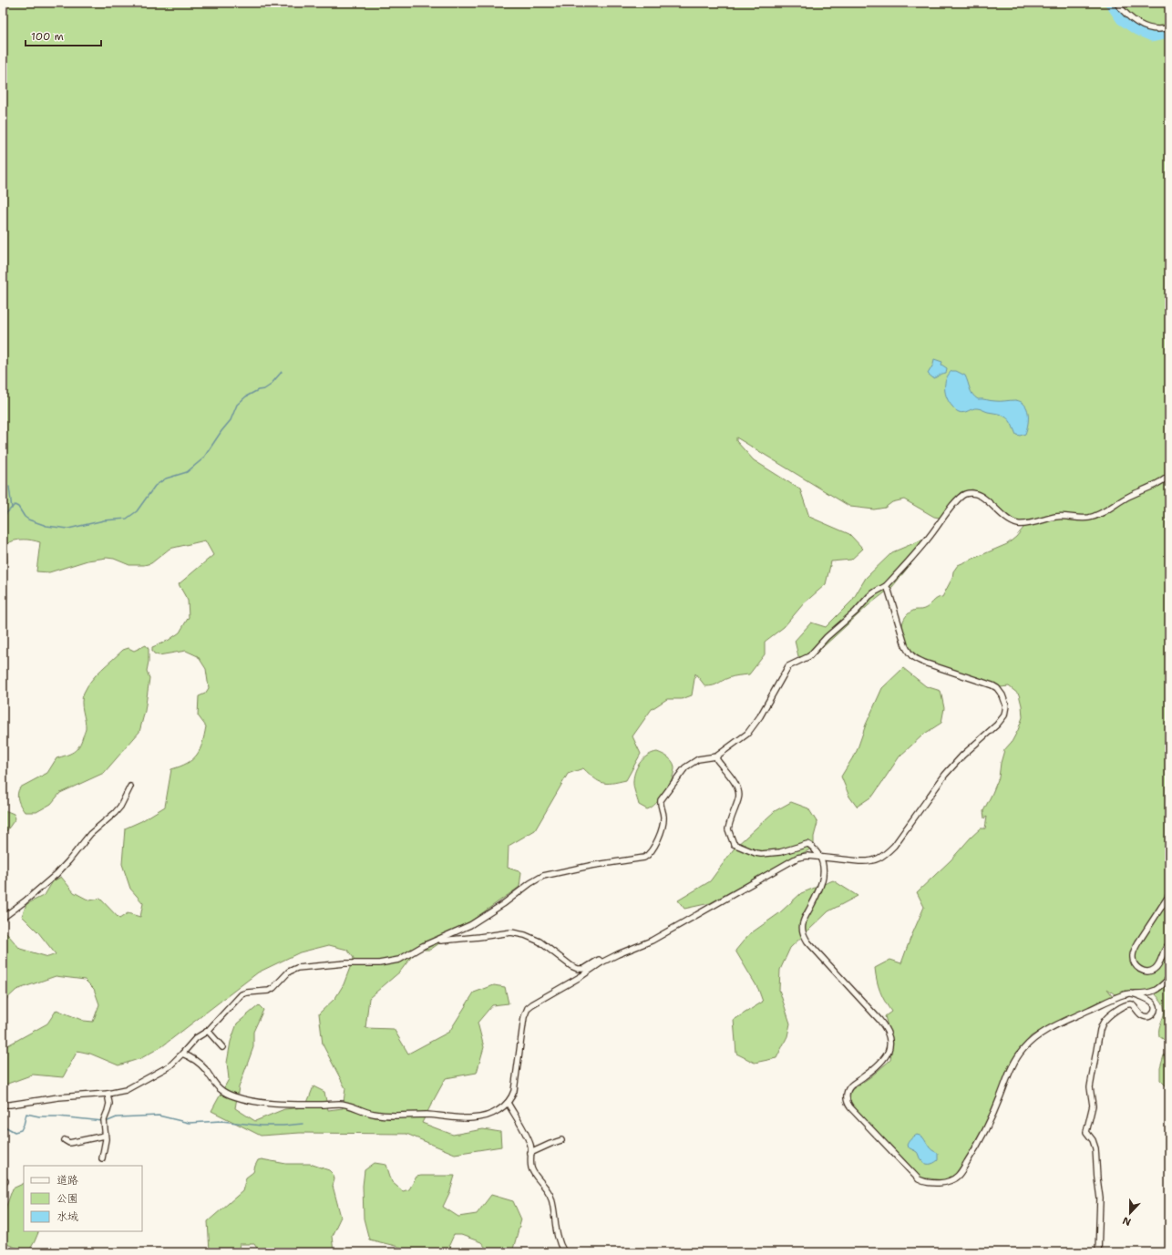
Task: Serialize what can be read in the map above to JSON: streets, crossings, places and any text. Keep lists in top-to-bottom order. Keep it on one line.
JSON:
{"legend":["道路","公園","水域"],"scale_bar":"100 m","north":"bottom"}
